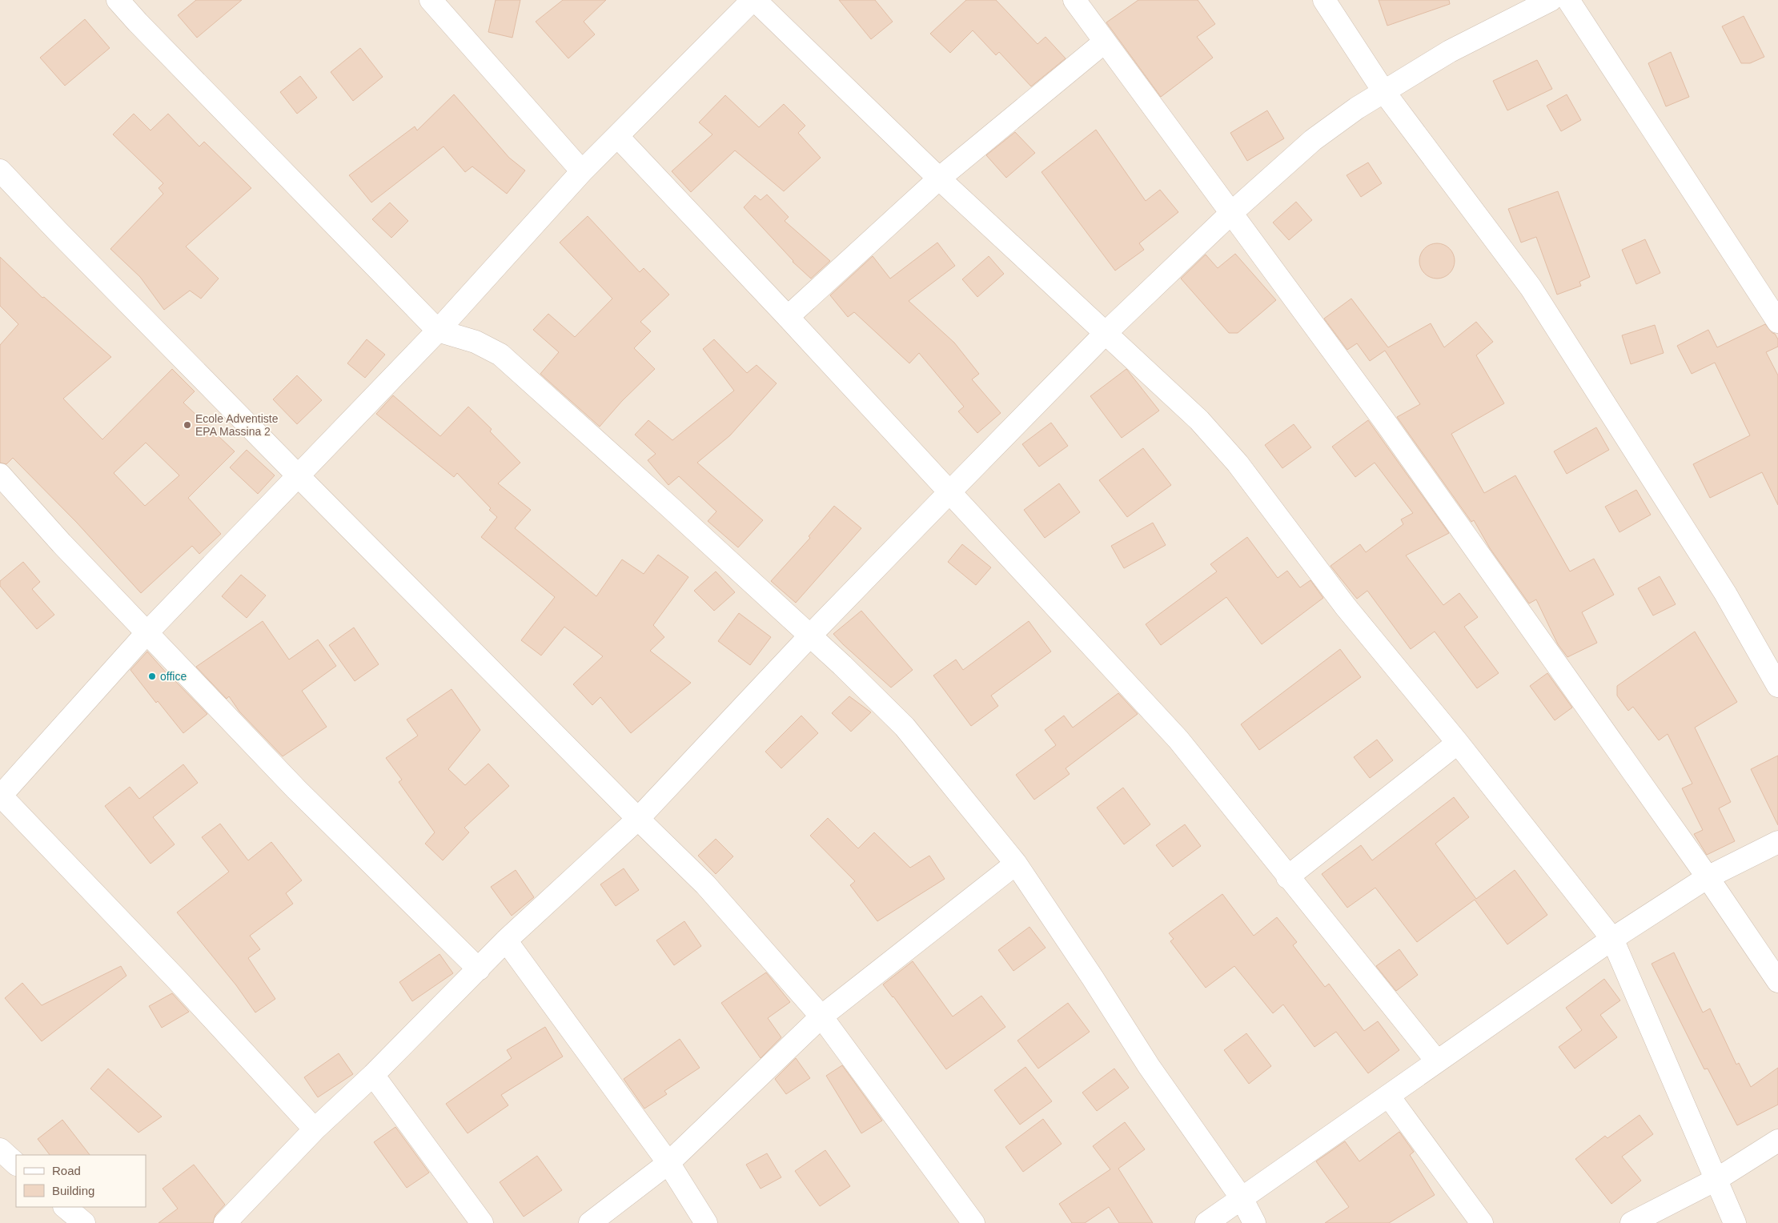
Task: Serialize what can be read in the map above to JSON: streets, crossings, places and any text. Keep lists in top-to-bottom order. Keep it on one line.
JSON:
{"places":["Ecole Adventiste EPA Massina 2","office"],"legend":["Road","Building"]}
